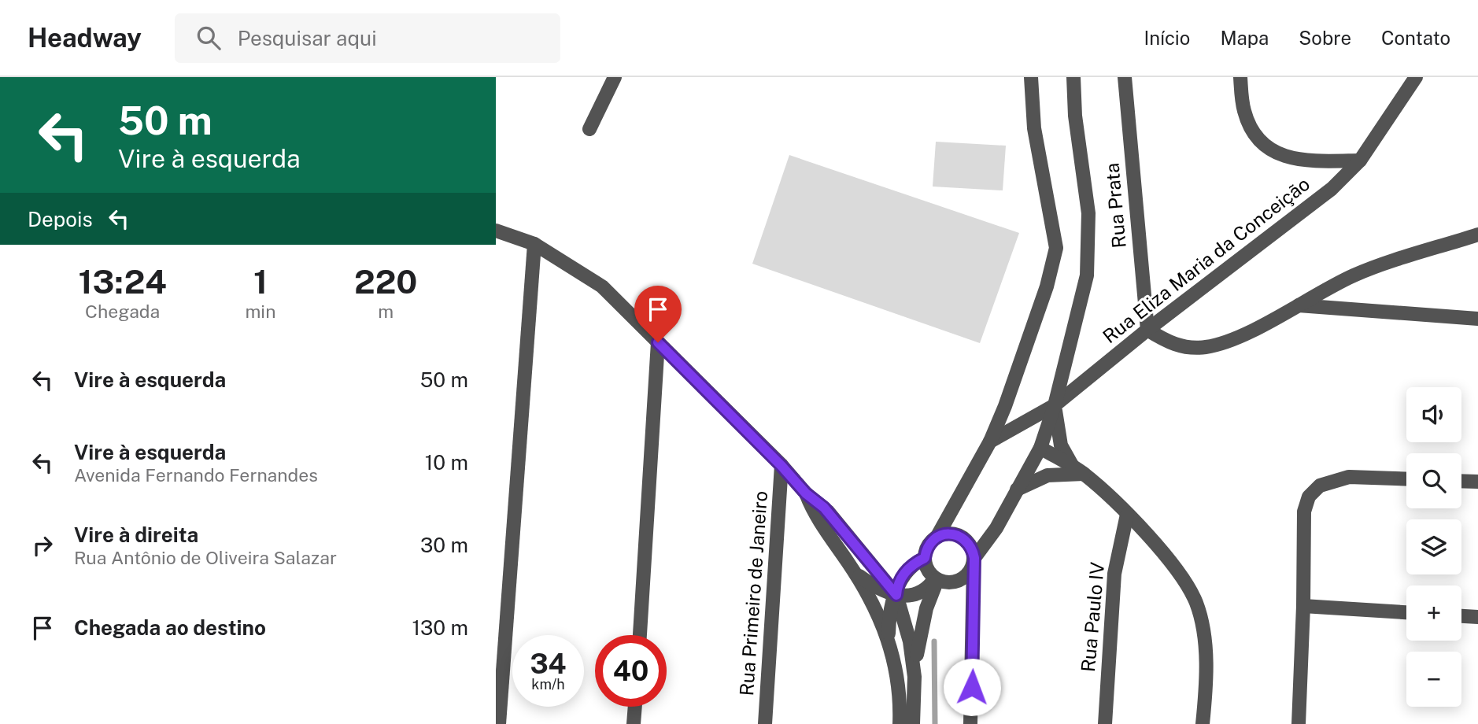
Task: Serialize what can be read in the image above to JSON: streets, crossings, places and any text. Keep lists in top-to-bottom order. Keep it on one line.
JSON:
{"streets":{"street":["Rua Prata","Rua Eliza Maria da Conceição","Rua Primeiro de Janeiro","Rua Paulo IV"]},"crossings":[["Rua Prata","Rua Eliza Maria da Conceição"]],"page":{"header":"Headway","search":"Pesquisar aqui","nav":["Início","Mapa","Sobre","Contato"],"turn":["50 m","Vire à esquerda"],"then":"Depois","eta":["13:24","Chegada","1","min","220","m"],"list":[{"name":"Vire à esquerda","value":"50 m"},{"name":"Vire à esquerda","note":"Avenida Fernando Fernandes","value":"10 m"},{"name":"Vire à direita","note":"Rua Antônio de Oliveira Salazar","value":"30 m"},{"name":"Chegada ao destino","value":"130 m"}],"map_buttons":["+","−"],"speed":"34 km/h","limit":"40"}}
